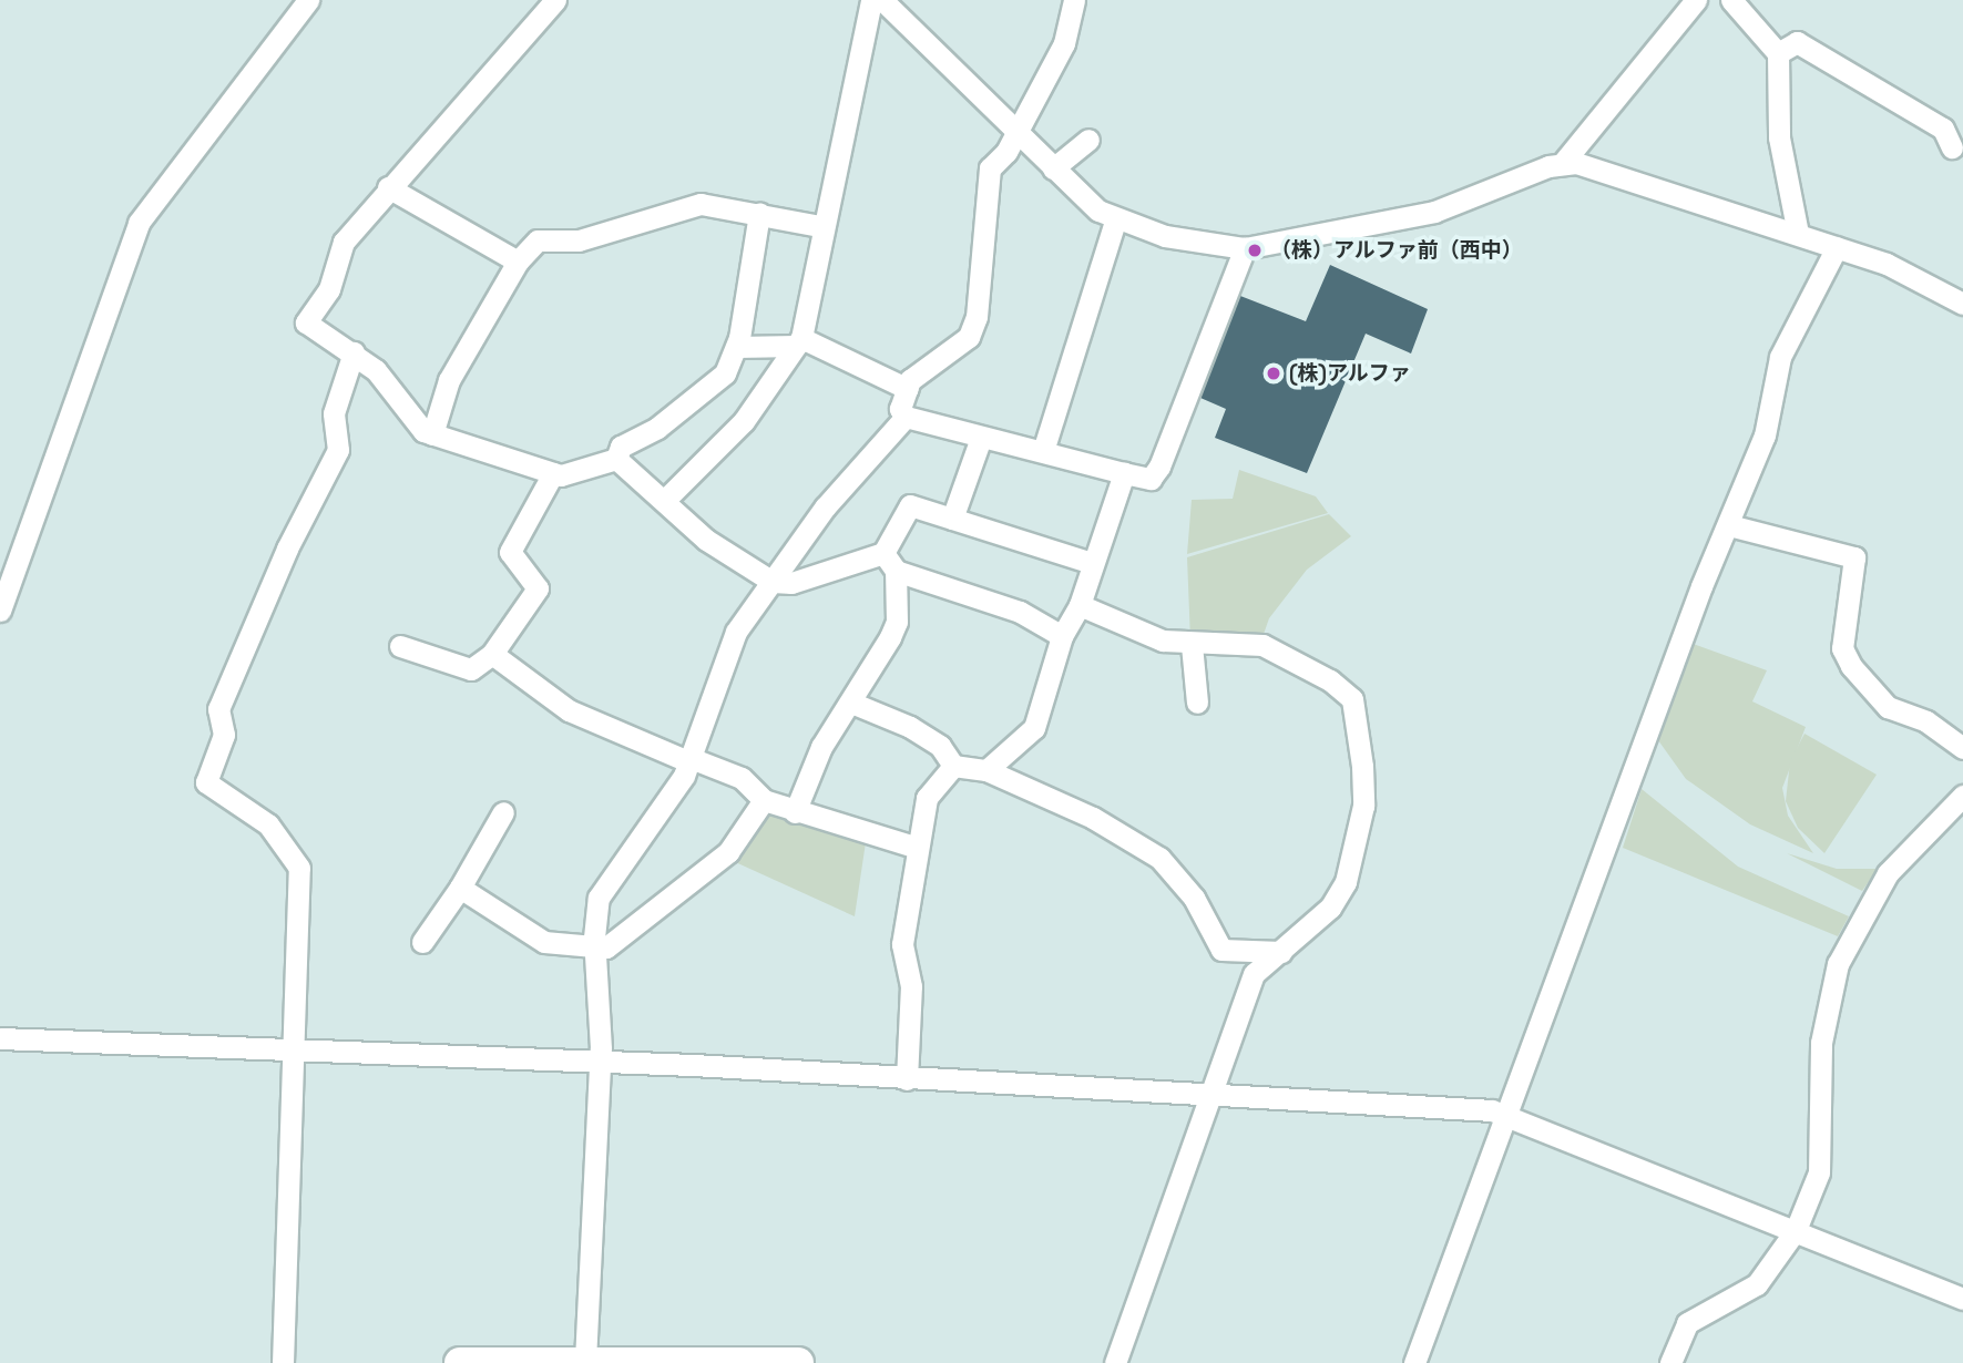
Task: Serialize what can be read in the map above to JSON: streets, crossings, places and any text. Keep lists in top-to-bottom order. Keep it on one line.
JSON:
{"places":["（株）アルファ前（西中）","(株)アルファ"]}
